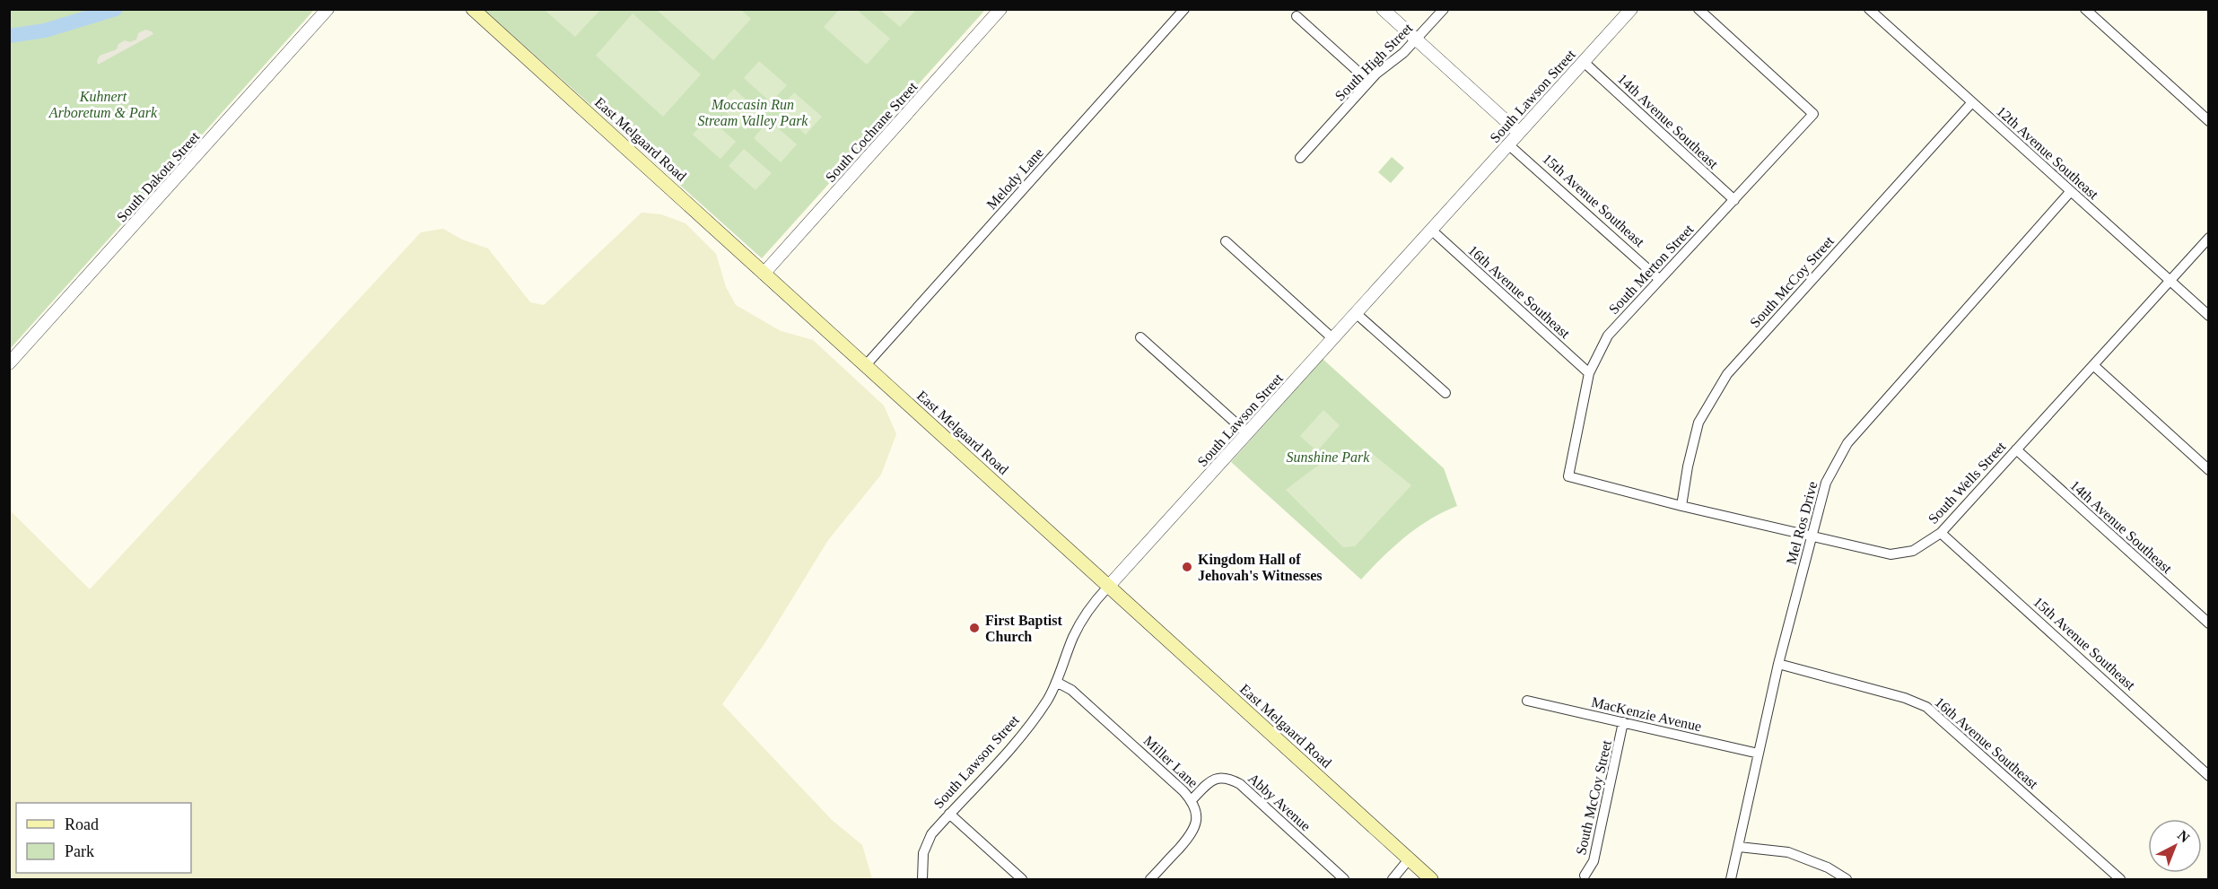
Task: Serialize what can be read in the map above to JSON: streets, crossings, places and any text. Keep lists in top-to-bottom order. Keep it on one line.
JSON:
{"streets":{"main road":["East Melgaard Road"],"street":["South High Street","South Lawson Street","14th Avenue Southeast","South Cochrane Street","12th Avenue Southeast","South Dakota Street","Melody Lane","15th Avenue Southeast","South Merton Street","South McCoy Street","16th Avenue Southeast","South Wells Street","Mel Ros Drive","MacKenzie Avenue","Miller Lane","Abby Avenue"]},"crossings":[["South Lawson Street","14th Avenue Southeast"],["South Lawson Street","East Melgaard Road"],["South Lawson Street","15th Avenue Southeast"],["South Lawson Street","16th Avenue Southeast"],["South Lawson Street","Miller Lane"],["14th Avenue Southeast","South Merton Street"],["14th Avenue Southeast","South Wells Street"],["South Cochrane Street","East Melgaard Road"],["East Melgaard Road","Melody Lane"],["12th Avenue Southeast","South McCoy Street"],["12th Avenue Southeast","South Wells Street"],["12th Avenue Southeast","Mel Ros Drive"],["15th Avenue Southeast","South Merton Street"],["15th Avenue Southeast","South Wells Street"],["South Merton Street","16th Avenue Southeast"],["South Merton Street","South Wells Street"],["South McCoy Street","South Wells Street"],["South McCoy Street","MacKenzie Avenue"],["16th Avenue Southeast","Mel Ros Drive"],["South Wells Street","Mel Ros Drive"],["Mel Ros Drive","MacKenzie Avenue"],["Miller Lane","Abby Avenue"]],"parks":["Kuhnert Arboretum & Park","Moccasin Run Stream Valley Park","Sunshine Park"],"places":["Kingdom Hall of Jehovah's Witnesses","First Baptist Church"],"legend":["Road","Park"],"north":"top right"}
